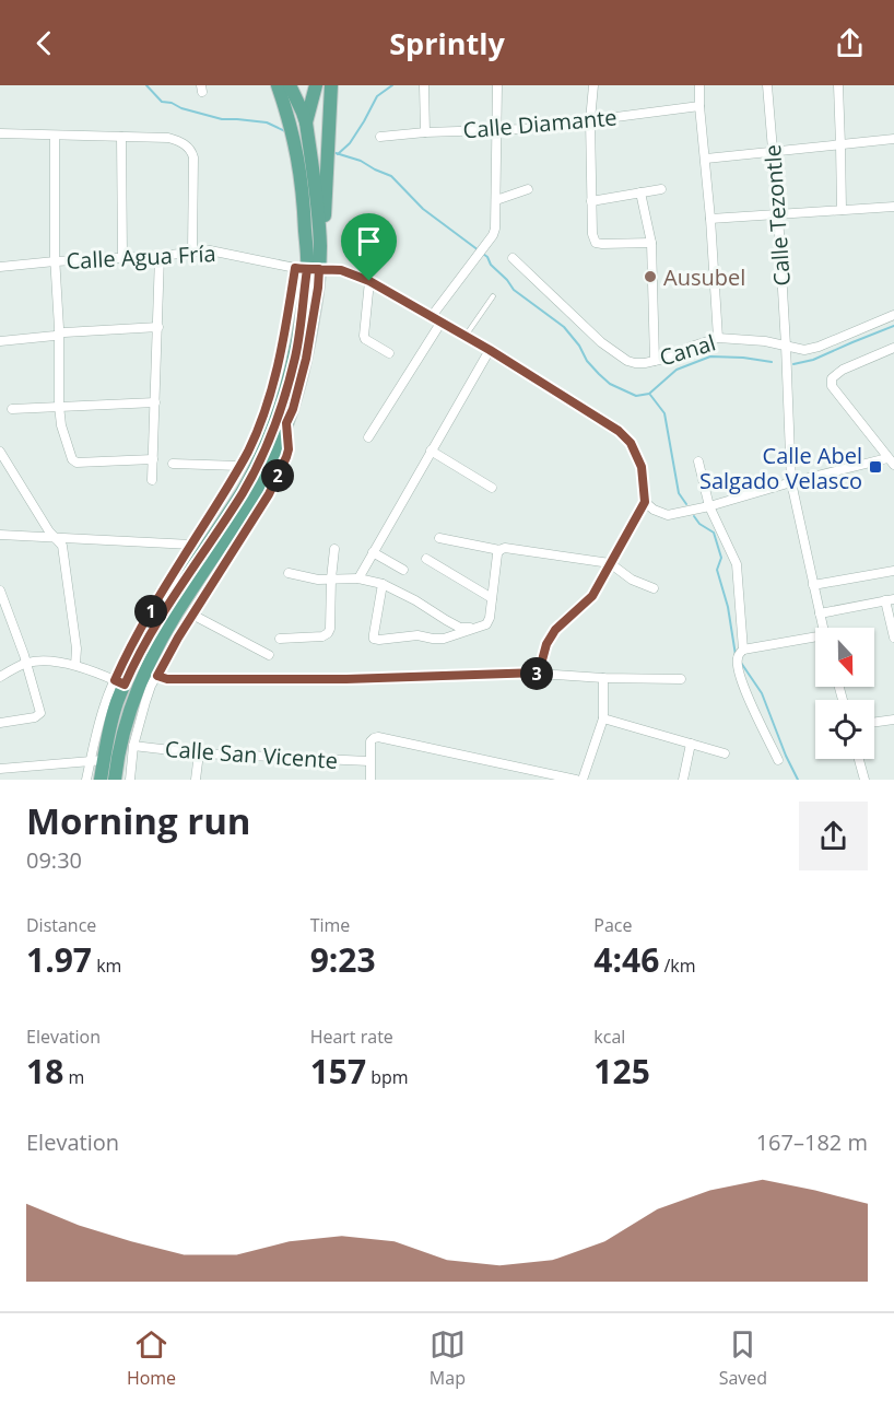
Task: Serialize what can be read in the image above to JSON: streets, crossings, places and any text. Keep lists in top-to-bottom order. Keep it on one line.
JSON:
{"streets":{"street":["Calle Diamante","Calle Tezontle","Calle Agua Fría","Canal","Calle San Vicente"]},"crossings":[["Calle Tezontle","Canal"]],"places":{"other":["Ausubel"],"transit":["Calle Abel Salgado Velasco"]},"north":"bottom","page":{"header":"Sprintly","pins":["2","1","3"],"heading":["Morning run","09:30"],"stats":[["Distance","1.97 km"],["Time","9:23"],["Pace","4:46 /km"],["Elevation","18 m"],["Heart rate","157 bpm"],["kcal","125"]],"chart":["Elevation","167–182 m"],"tabs":["Home","Map","Saved"]}}
